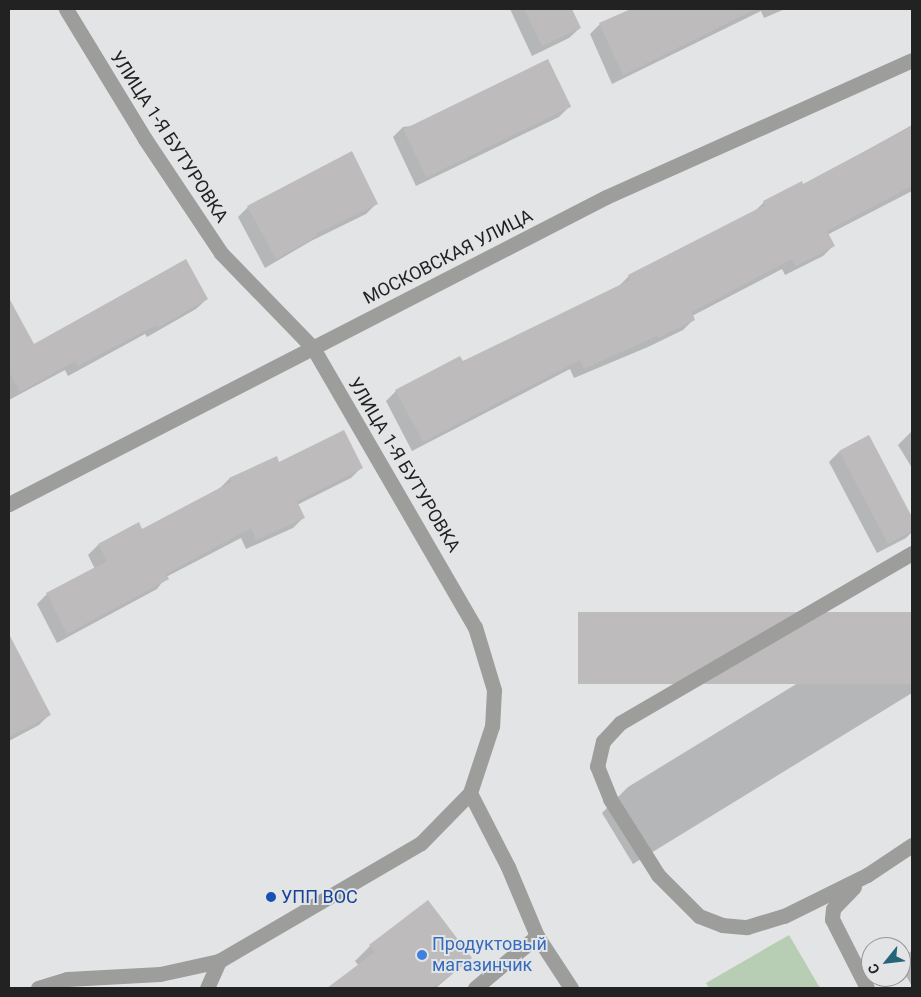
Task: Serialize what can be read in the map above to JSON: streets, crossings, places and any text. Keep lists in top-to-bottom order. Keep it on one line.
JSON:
{"streets":{"street":["УЛИЦА 1-Я БУТУРОВКА","МОСКОВСКАЯ УЛИЦА"]},"crossings":[["УЛИЦА 1-Я БУТУРОВКА","МОСКОВСКАЯ УЛИЦА"]],"places":["УПП ВОС","Продуктовый магазинчик"],"north":"bottom left"}
